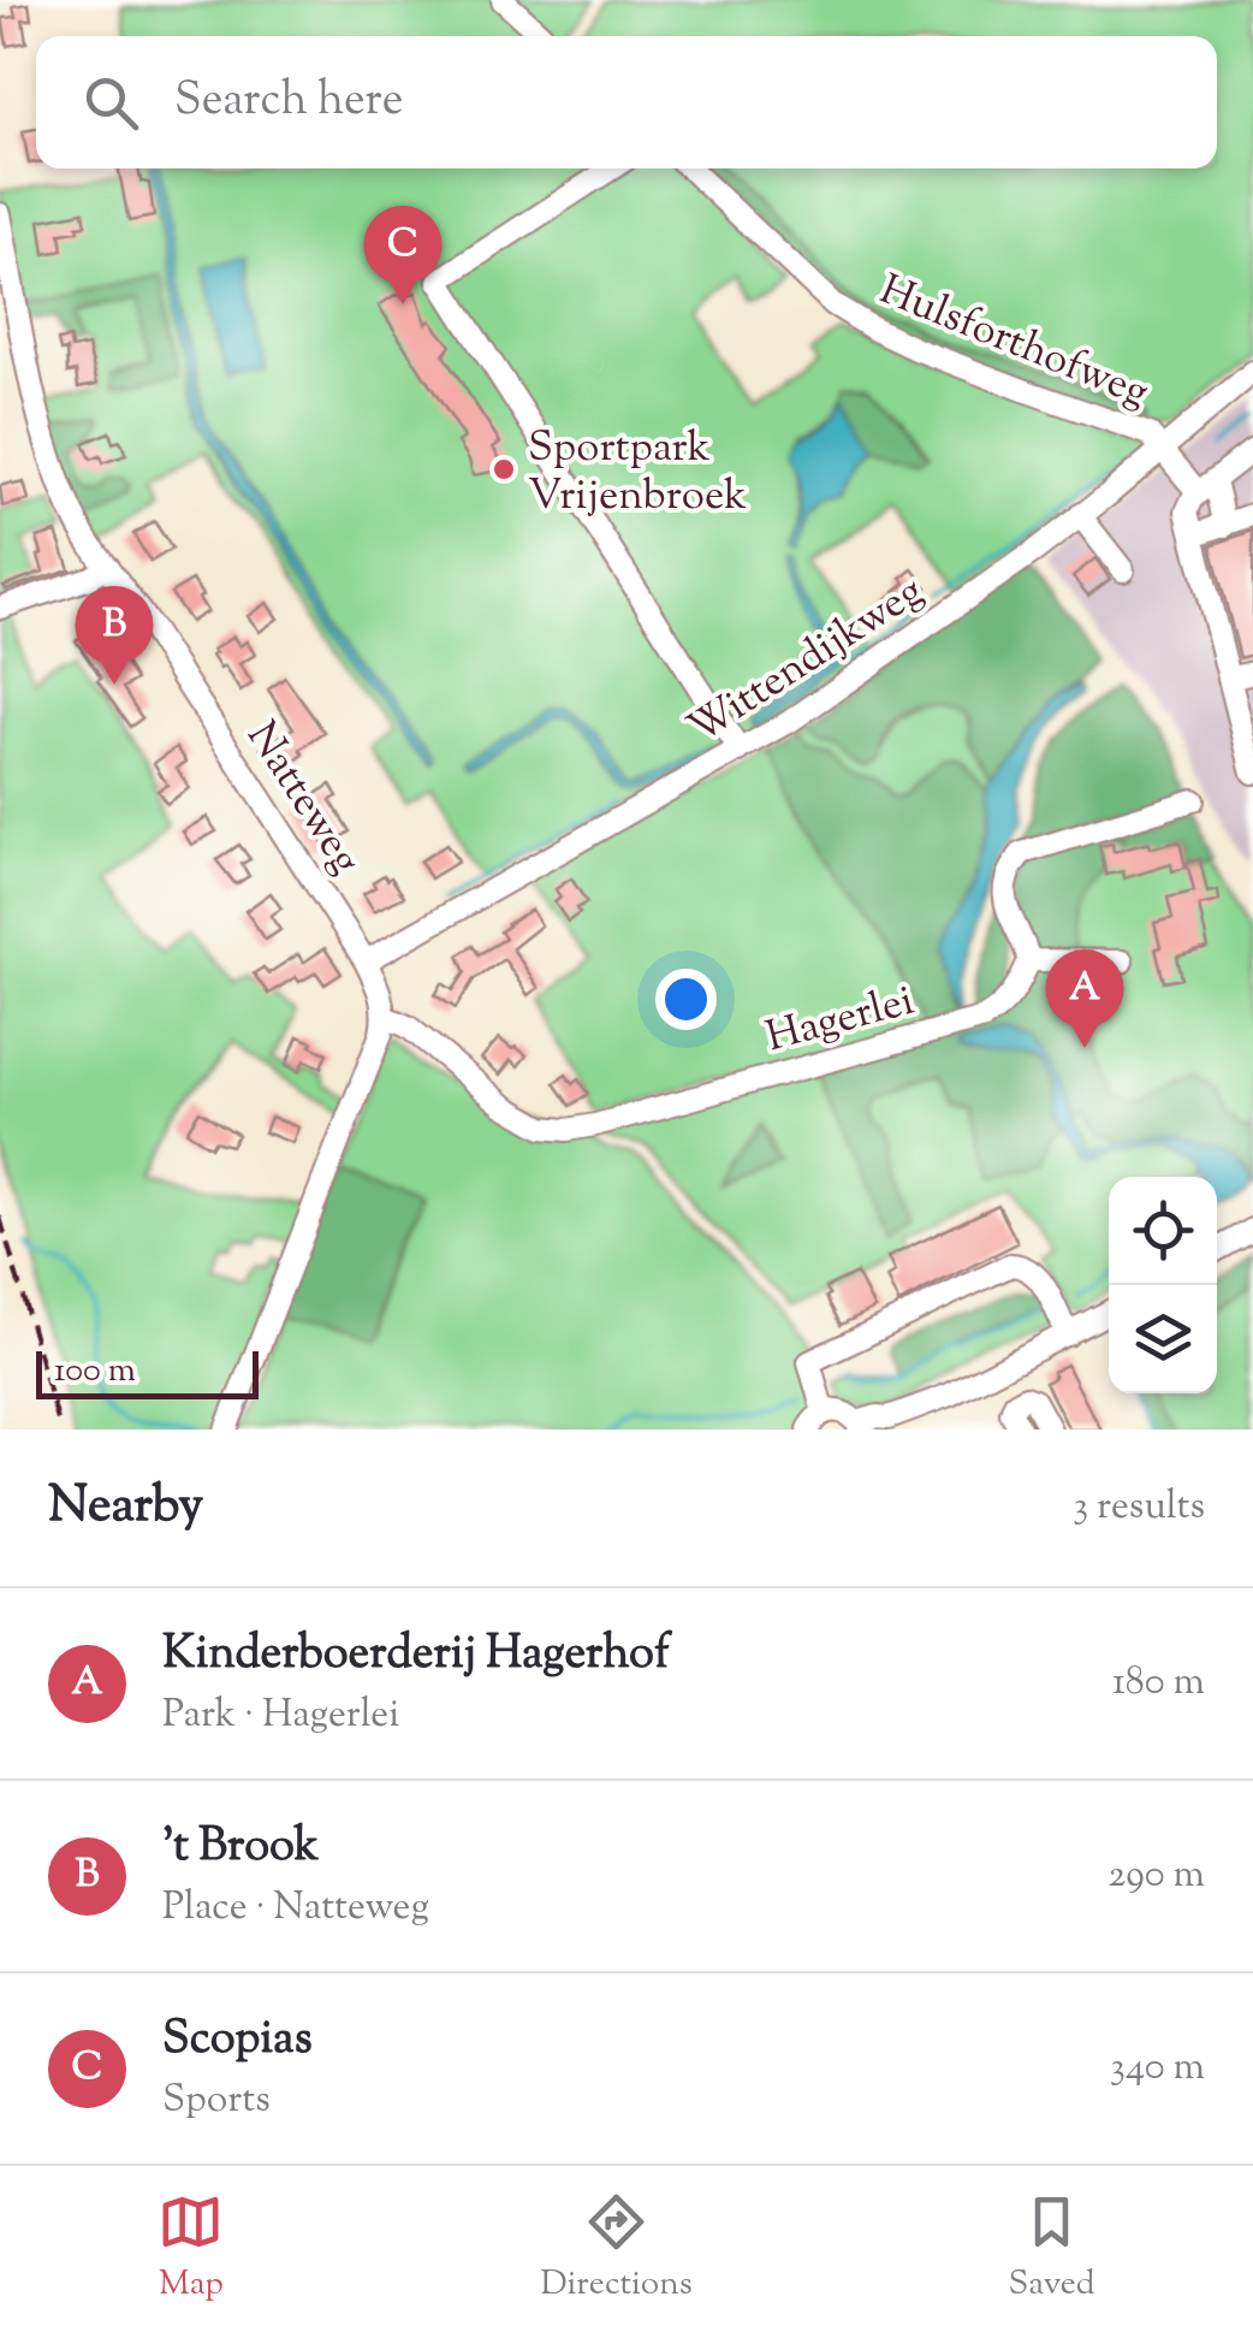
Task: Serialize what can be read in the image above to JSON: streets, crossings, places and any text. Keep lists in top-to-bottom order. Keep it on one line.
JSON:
{"streets":{"street":["Hulsforthofweg","Wittendijkweg","Natteweg","Hagerlei"]},"crossings":[["Hulsforthofweg","Wittendijkweg"],["Wittendijkweg","Natteweg"],["Natteweg","Hagerlei"]],"places":["Sportpark Vrijenbroek"],"scale_bar":"100 m","page":{"search":"Search here","pins":["C","B","A"],"scale":"100 m","heading":["Nearby","3 results"],"list":[{"mark":"A","name":"Kinderboerderij Hagerhof","note":"Park · Hagerlei","value":"180 m"},{"mark":"B","name":"'t Brook","note":"Place · Natteweg","value":"290 m"},{"mark":"C","name":"Scopias","note":"Sports","value":"340 m"}],"nav":["Map","Directions","Saved"]}}
